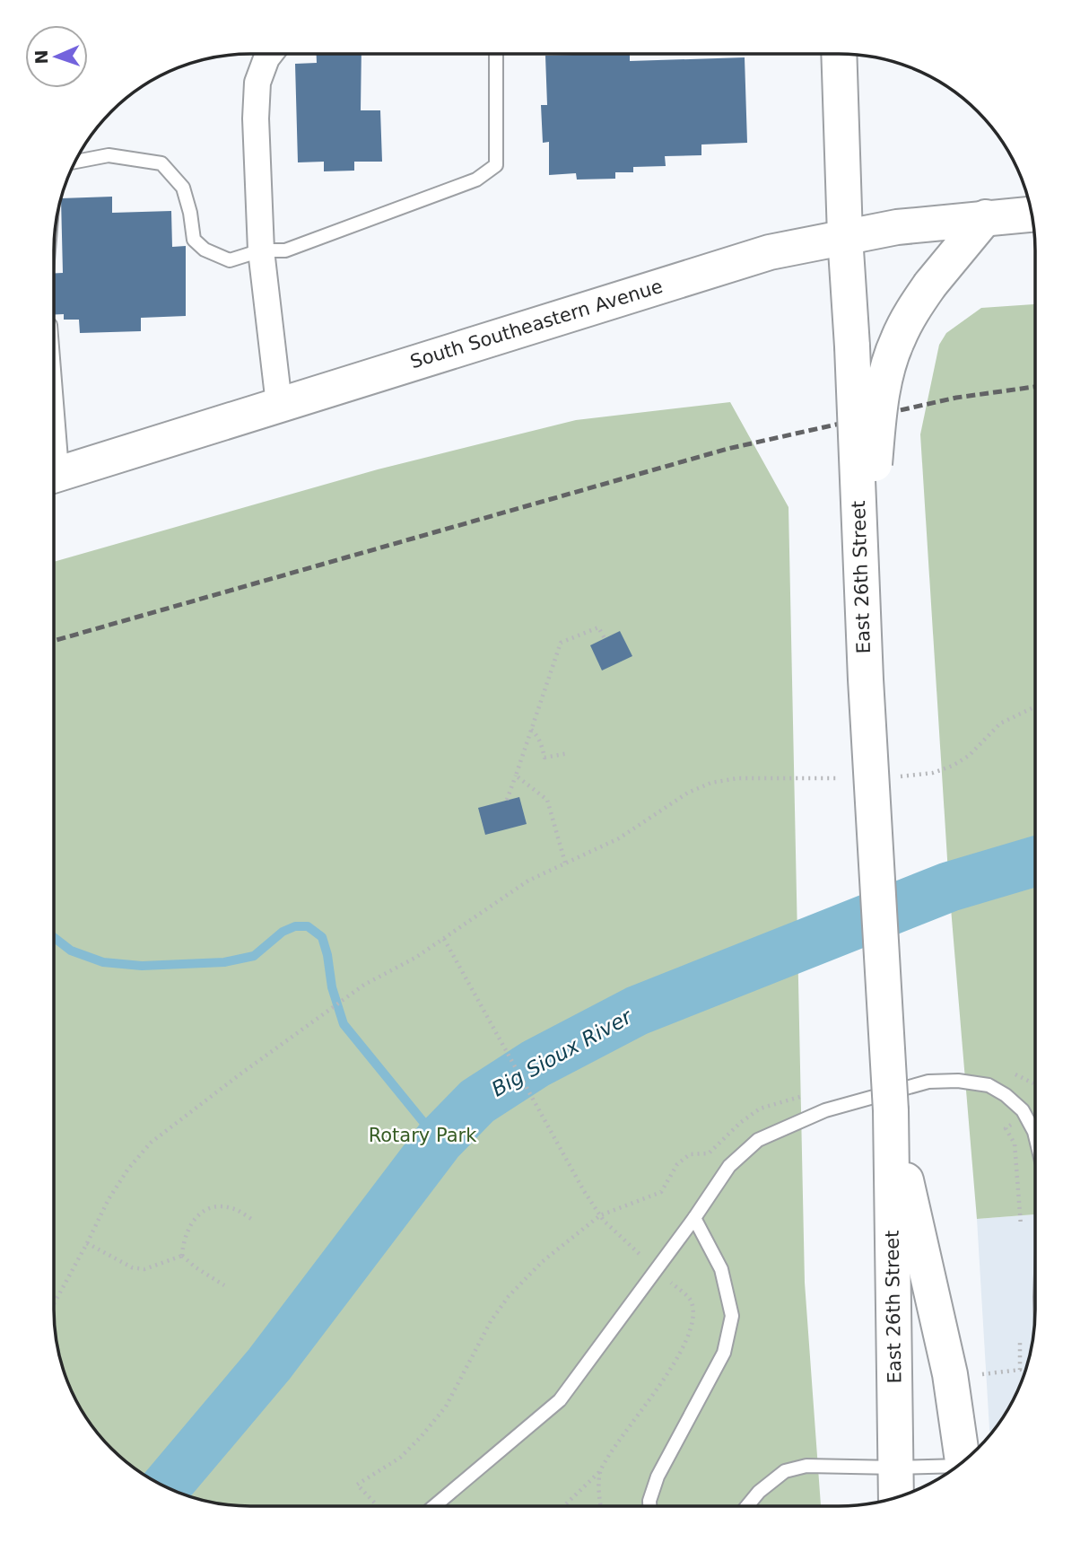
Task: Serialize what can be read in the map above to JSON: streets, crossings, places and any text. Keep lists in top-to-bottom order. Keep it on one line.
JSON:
{"streets":{"main road":["South Southeastern Avenue","East 26th Street"]},"crossings":[["South Southeastern Avenue","East 26th Street"]],"water":["Big Sioux River"],"parks":["Rotary Park"],"north":"left"}
